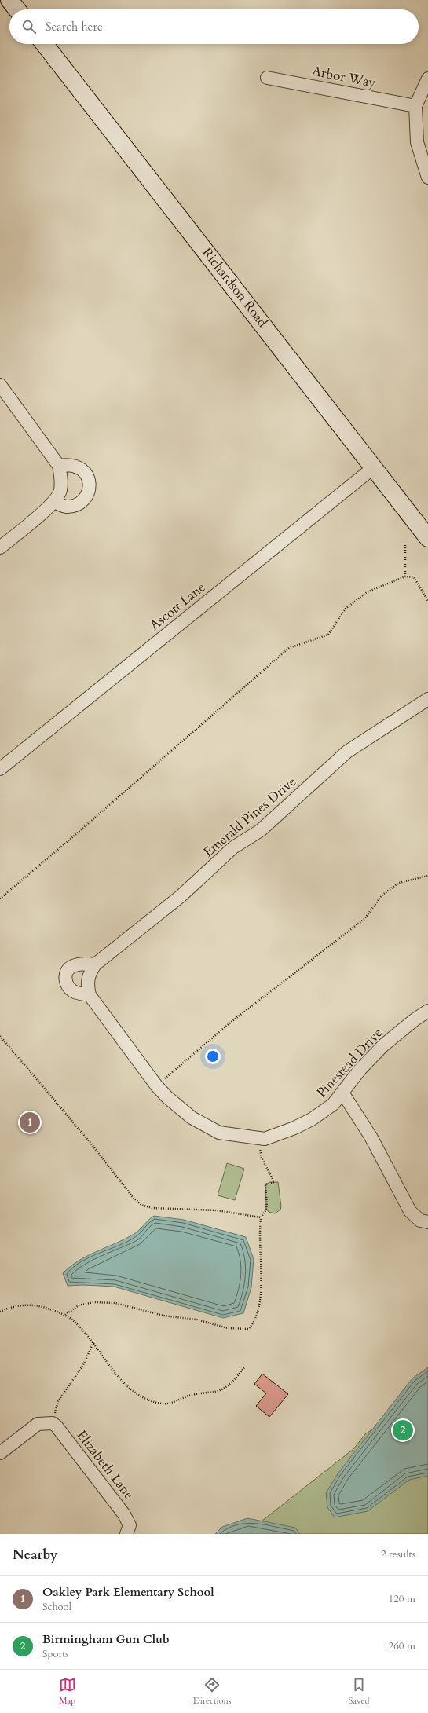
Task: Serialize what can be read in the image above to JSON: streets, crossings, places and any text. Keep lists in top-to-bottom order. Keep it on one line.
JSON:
{"streets":{"street":["Arbor Way","Richardson Road","Ascott Lane","Emerald Pines Drive","Pinestead Drive","Elizabeth Lane"]},"crossings":[["Richardson Road","Ascott Lane"],["Emerald Pines Drive","Pinestead Drive"]],"page":{"search":"Search here","pins":["1","2"],"heading":["Nearby","2 results"],"list":[{"mark":"1","name":"Oakley Park Elementary School","note":"School","value":"120 m"},{"mark":"2","name":"Birmingham Gun Club","note":"Sports","value":"260 m"}],"nav":["Map","Directions","Saved"]}}
